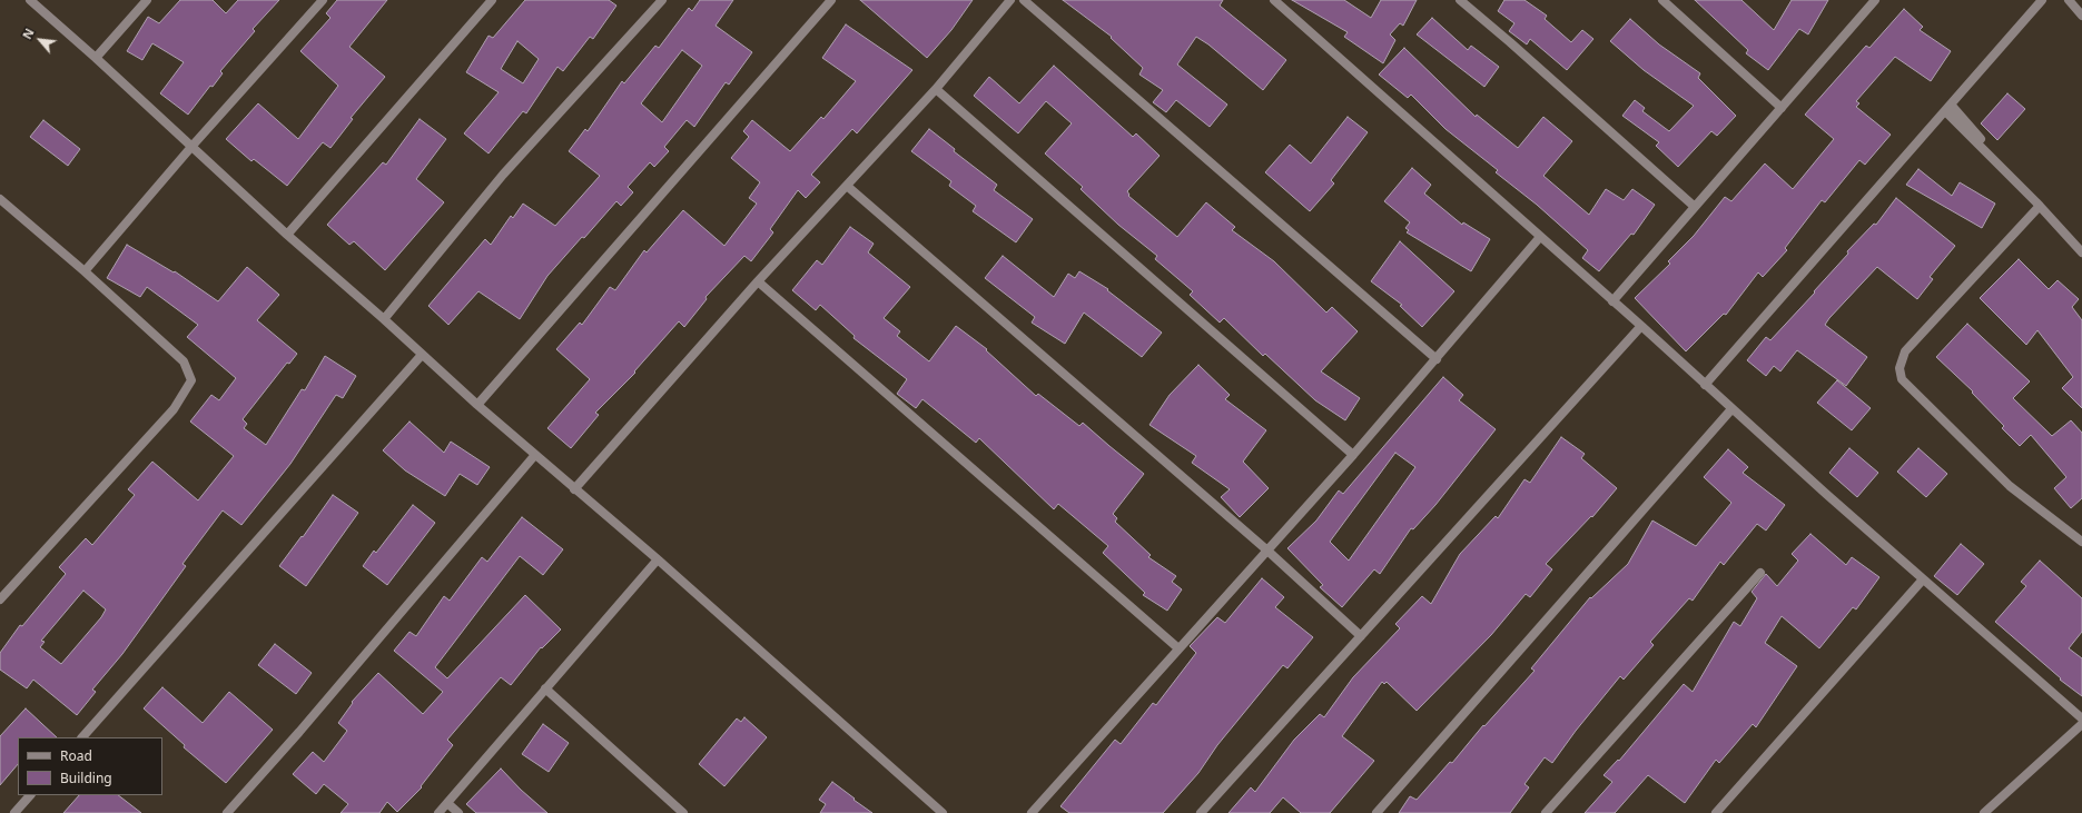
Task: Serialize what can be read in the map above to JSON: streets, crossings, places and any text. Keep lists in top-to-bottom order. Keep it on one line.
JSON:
{"legend":["Road","Building"],"north":"top left"}
